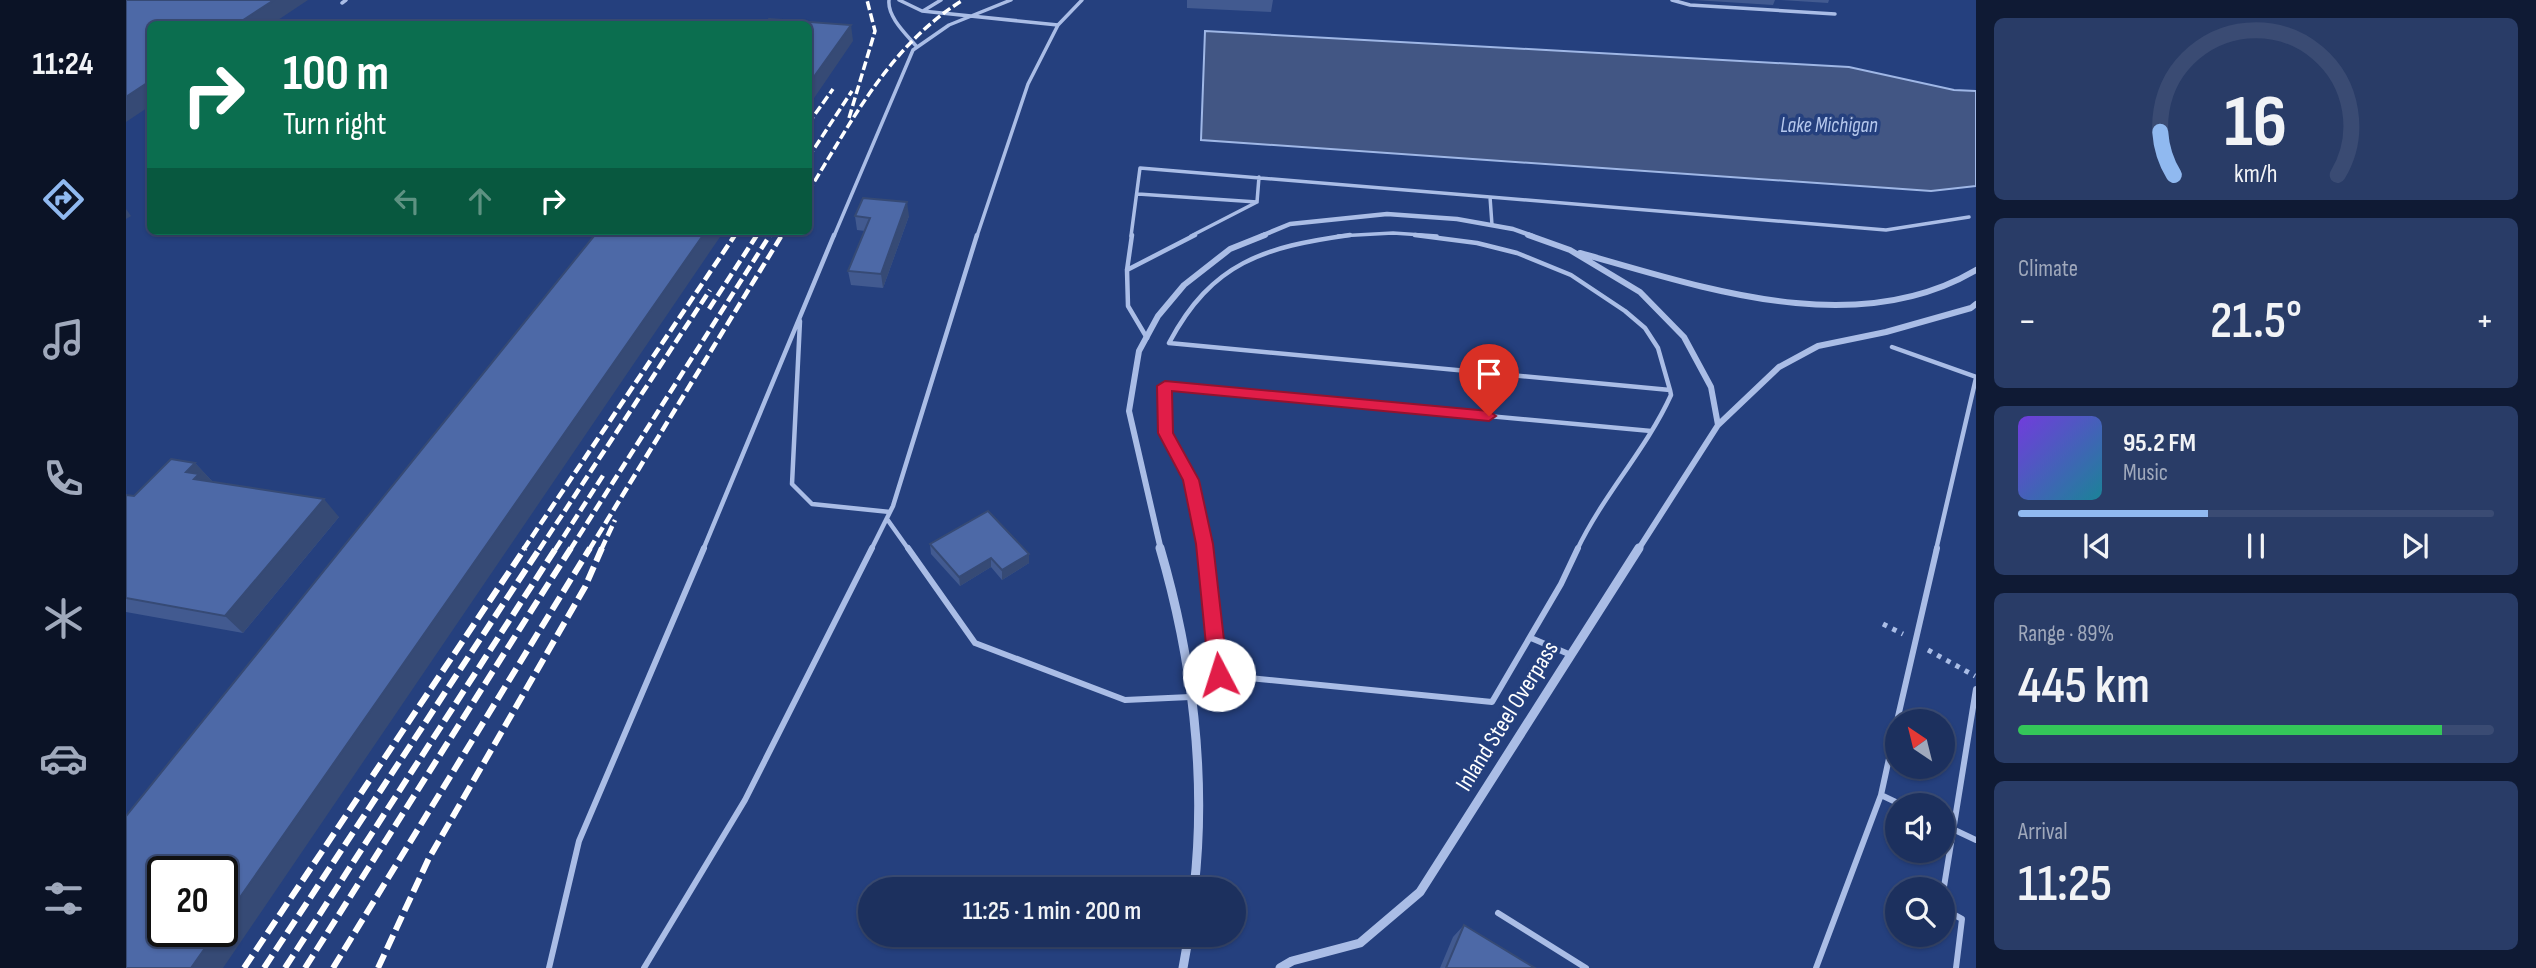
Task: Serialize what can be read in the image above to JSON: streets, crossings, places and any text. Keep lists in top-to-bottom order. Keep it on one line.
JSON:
{"streets":{"street":["Inland Steel Overpass"]},"water":["Lake Michigan"],"north":"top left","page":{"tabs":"11:24","turn":["100 m","Turn right"],"tile":["Climate",["Range · 89%","445 km"],["Arrival","11:25"]],"heat":["−","21.5°","+"],"song":["95.2 FM","Music"],"limit":"20","trip":"11:25 · 1 min · 200 m","gauge":["16","km/h"]}}
